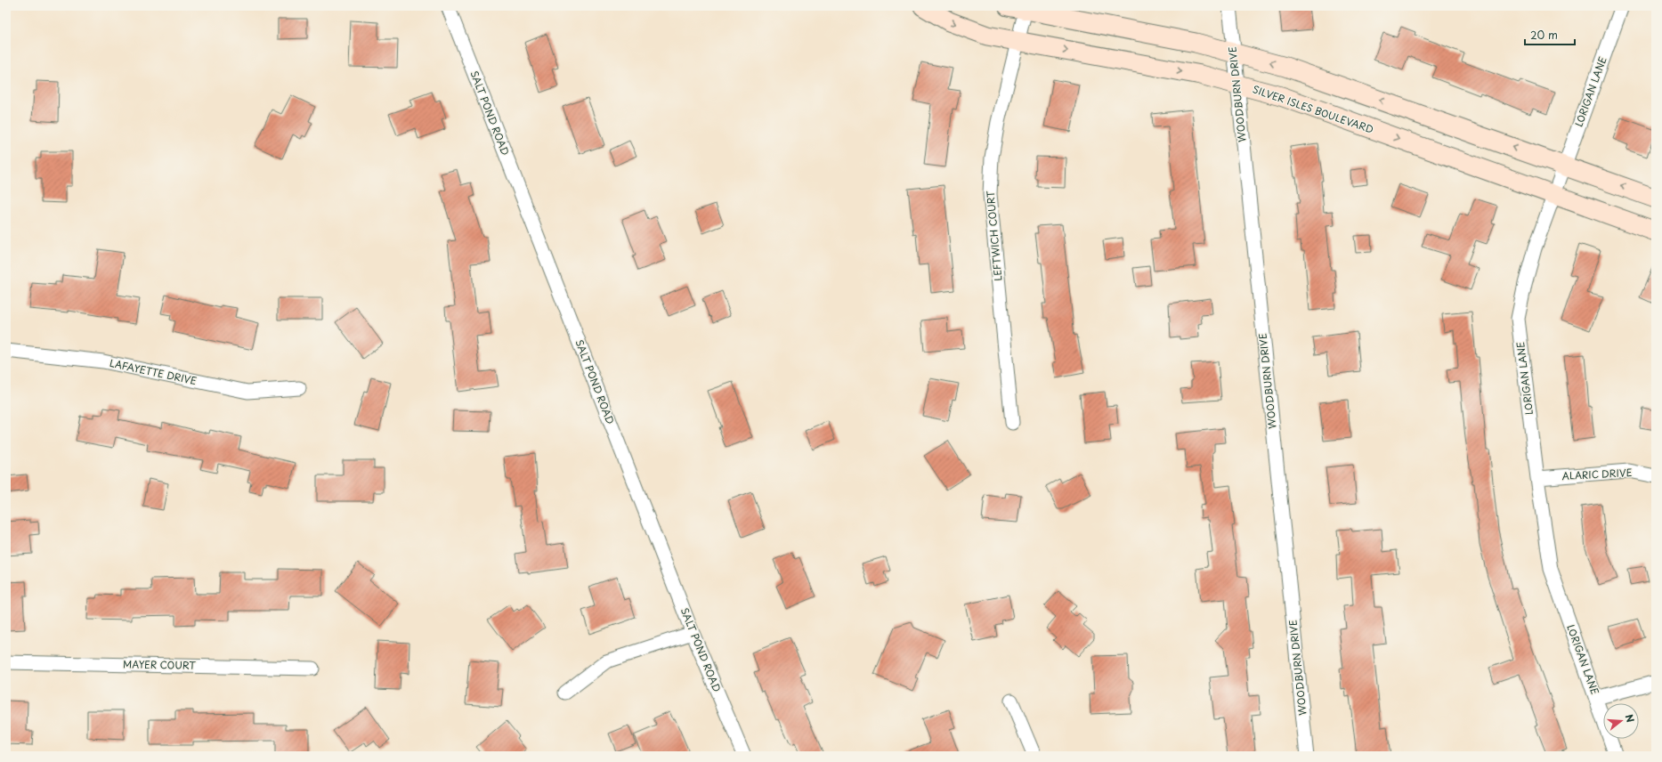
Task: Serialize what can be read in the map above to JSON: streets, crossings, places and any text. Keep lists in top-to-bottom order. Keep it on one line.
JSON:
{"streets":{"street":["LORIGAN LANE","WOODBURN DRIVE","SILVER ISLES BOULEVARD","SALT POND ROAD","LEFTWICH COURT","LAFAYETTE DRIVE","ALARIC DRIVE","MAYER COURT"]},"crossings":[["LORIGAN LANE","SILVER ISLES BOULEVARD"],["LORIGAN LANE","ALARIC DRIVE"],["WOODBURN DRIVE","SILVER ISLES BOULEVARD"],["SILVER ISLES BOULEVARD","LEFTWICH COURT"]],"scale_bar":"20 m","north":"right"}
